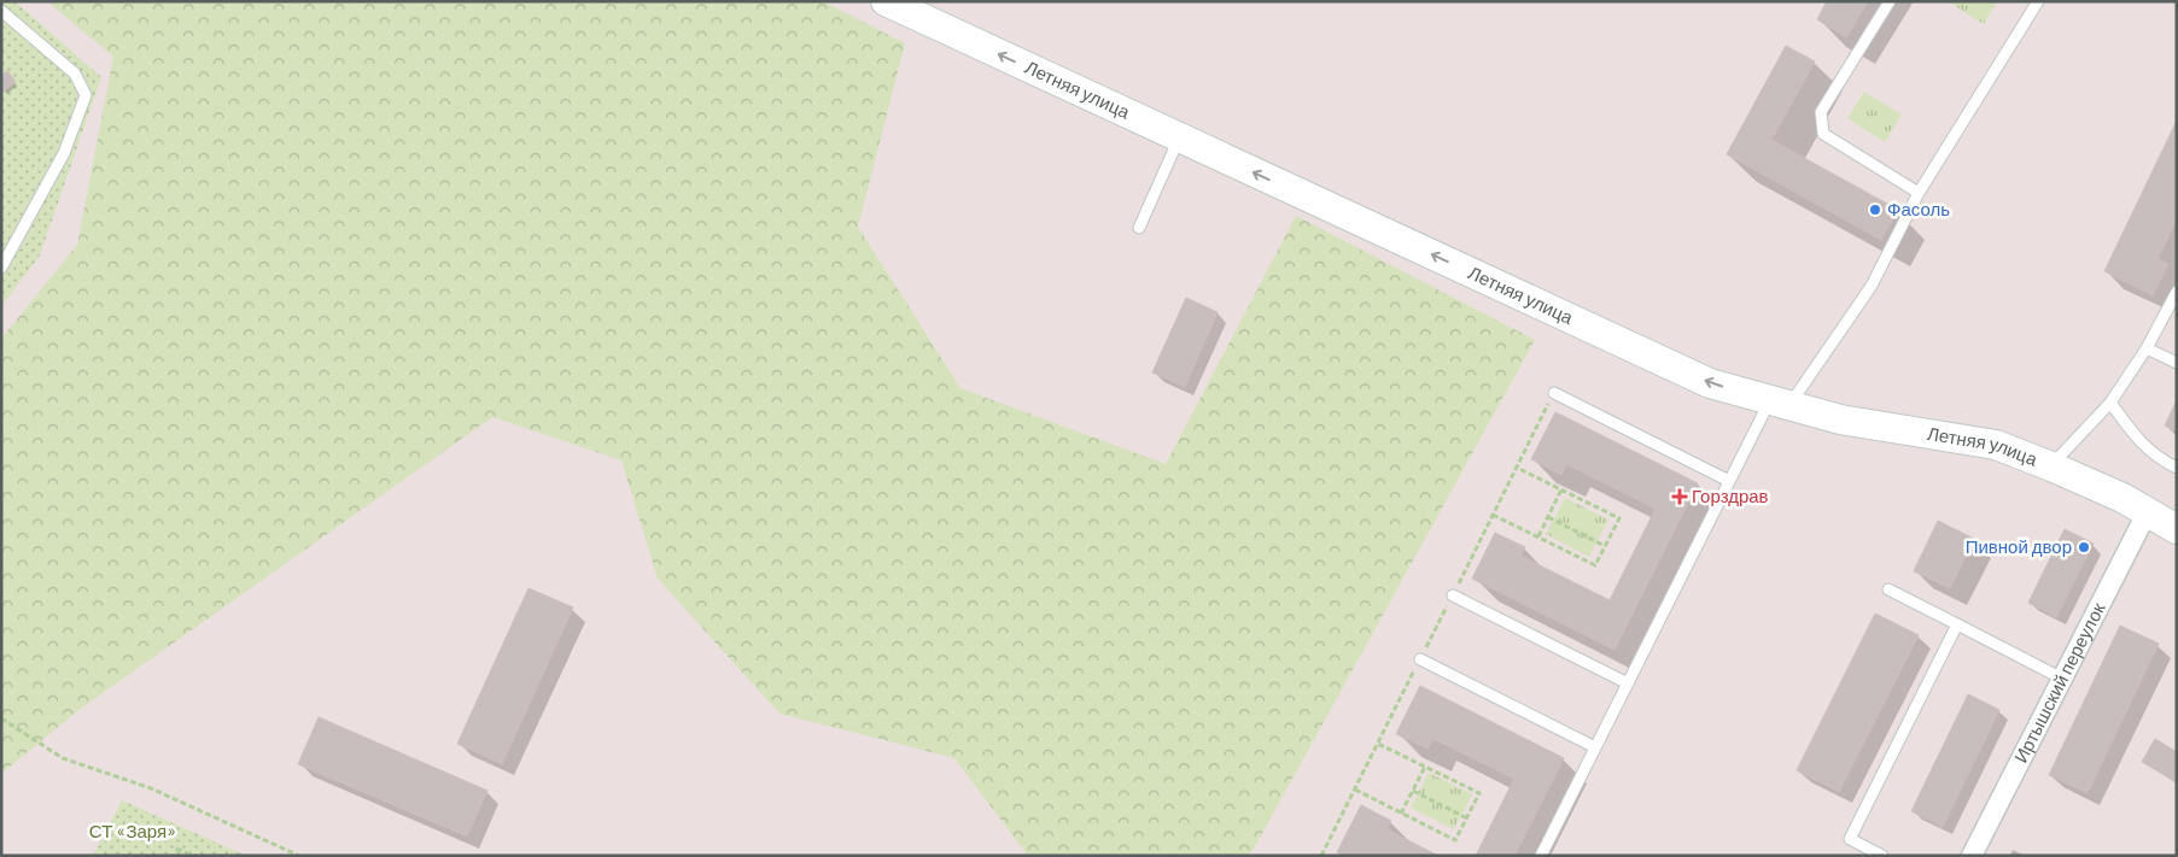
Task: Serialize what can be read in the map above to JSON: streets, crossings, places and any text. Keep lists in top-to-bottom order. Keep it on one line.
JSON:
{"streets":{"street":["Летняя улица","Иртышский переулок"]},"crossings":[["Летняя улица","Иртышский переулок"]],"one_way":["Летняя улица"],"parks":["СТ «Заря»"],"places":{"other":["Фасоль","Пивной двор"],"health":["Горздрав"]}}
